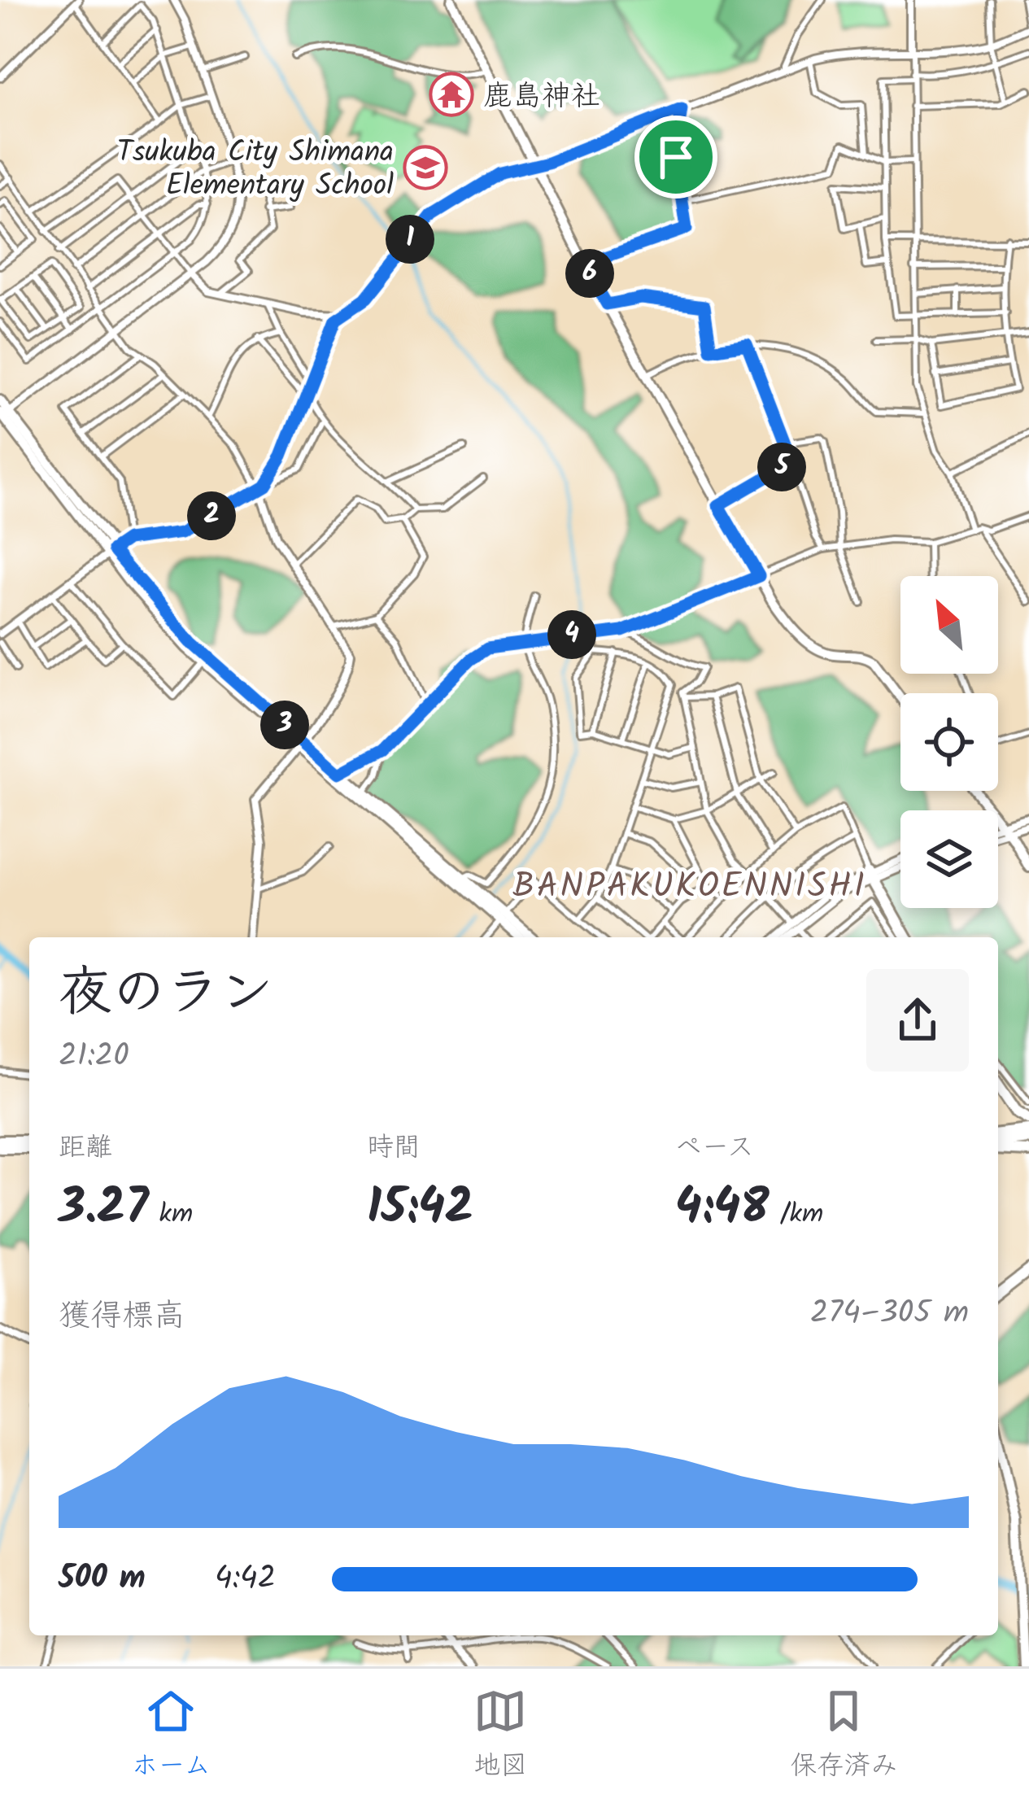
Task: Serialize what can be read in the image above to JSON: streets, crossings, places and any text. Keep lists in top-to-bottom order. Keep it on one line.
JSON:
{"districts":["BANPAKUKOENNISHI"],"places":{"temple":["鹿島神社"],"school or university":["Tsukuba City Shimana Elementary School"]},"north":"top left","page":{"pins":["1","6","5","2","4","3"],"heading":["夜のラン","21:20"],"stats":[["距離","3.27 km"],["時間","15:42"],["ペース","4:48 /km"]],"chart":["獲得標高","274–305 m"],"list":[{"name":"500 m","note":"4:42"}],"tabs":["ホーム","地図","保存済み"]}}
